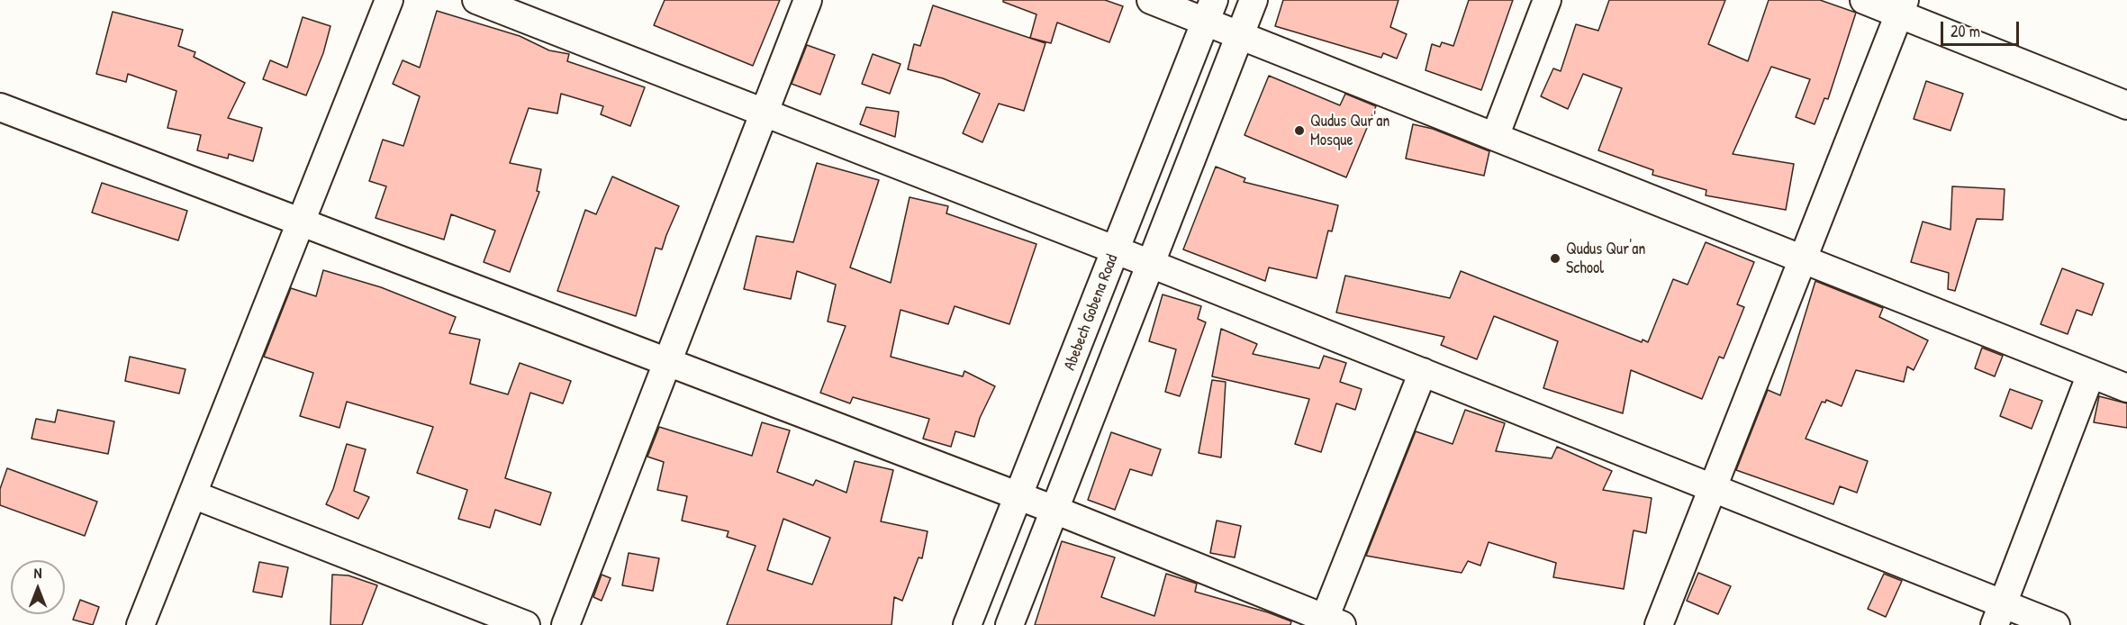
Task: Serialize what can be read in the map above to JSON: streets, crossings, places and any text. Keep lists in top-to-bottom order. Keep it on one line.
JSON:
{"streets":{"street":["Abebech Gobena Road"]},"places":["Qudus Qur'an Mosque","Qudus Qur'an School"],"scale_bar":"20 m","north":"top"}
